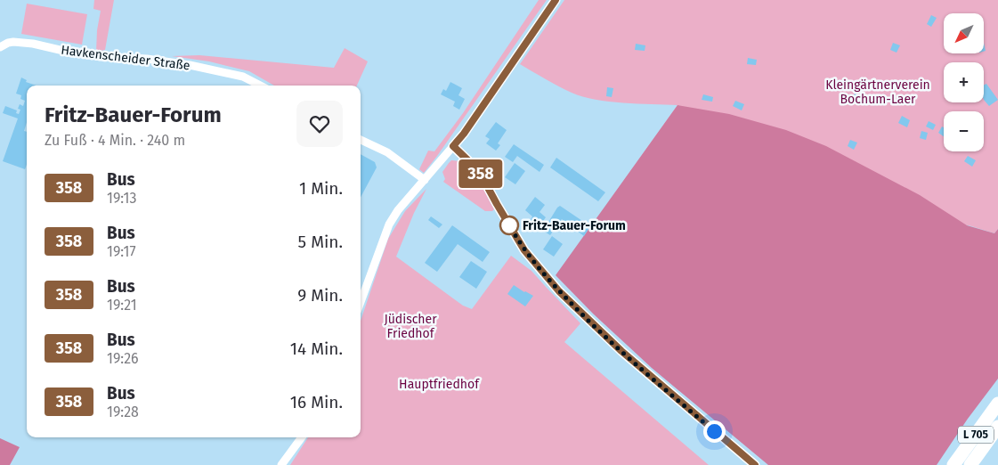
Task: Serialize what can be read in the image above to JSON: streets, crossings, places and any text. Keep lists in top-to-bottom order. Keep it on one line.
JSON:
{"streets":{"highway":["L 705"],"street":["Havkenscheider Straße"]},"parks":["Kleingärtnerverein Bochum-Laer","Jüdischer Friedhof","Hauptfriedhof"],"places":["Fritz-Bauer-Forum"],"lines":["bus line 358"],"north":"bottom left","page":{"on_map":"358","map_buttons":["+","−"],"heading":["Fritz-Bauer-Forum","Zu Fuß · 4 Min. · 240 m"],"list":[{"mark":"358","name":"Bus","note":"19:13","value":"1 Min."},{"mark":"358","name":"Bus","note":"19:17","value":"5 Min."},{"mark":"358","name":"Bus","note":"19:21","value":"9 Min."},{"mark":"358","name":"Bus","note":"19:26","value":"14 Min."},{"mark":"358","name":"Bus","note":"19:28","value":"16 Min."}]}}
